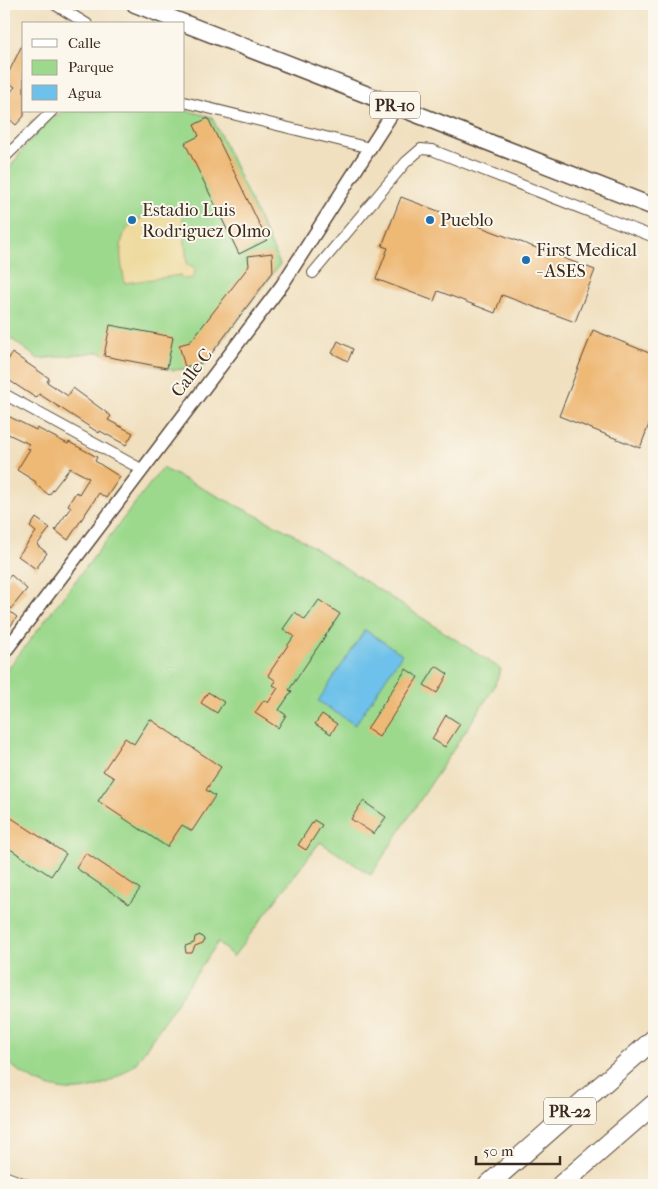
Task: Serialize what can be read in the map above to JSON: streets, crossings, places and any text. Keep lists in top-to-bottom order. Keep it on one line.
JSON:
{"streets":{"highway":["PR-22"],"main road":["PR-10"],"street":["Calle C"]},"crossings":[["PR-10","Calle C"]],"places":["Estadio Luis Rodriguez Olmo","Pueblo","First Medical - ASES"],"legend":["Calle","Parque","Agua"],"scale_bar":"50 m"}
